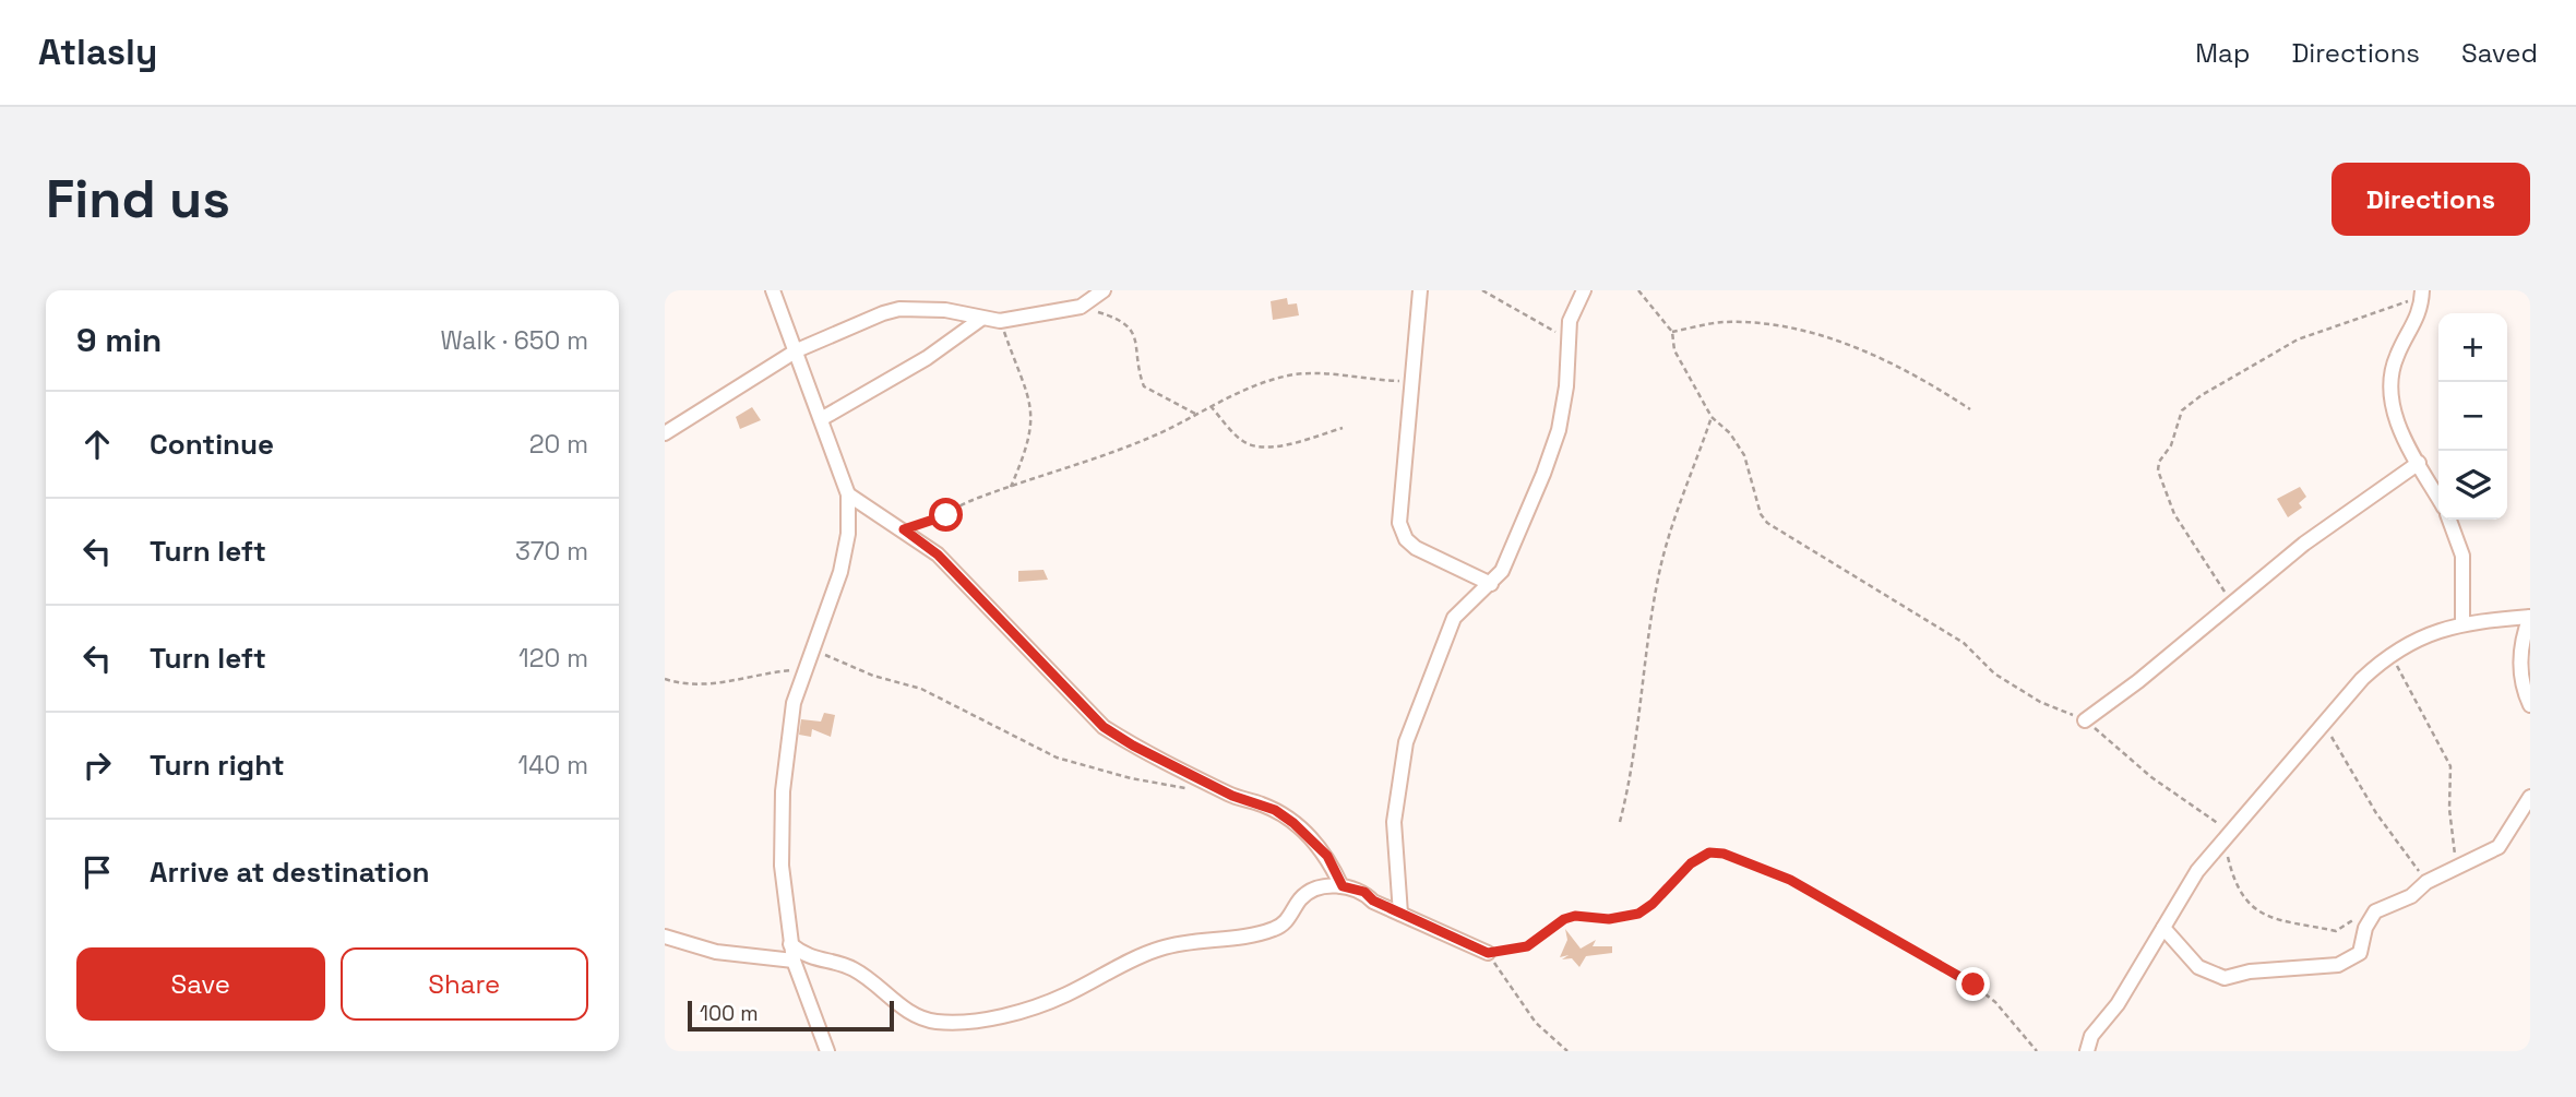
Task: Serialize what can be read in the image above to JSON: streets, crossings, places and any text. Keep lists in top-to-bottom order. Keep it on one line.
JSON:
{"scale_bar":"100 m","page":{"header":"Atlasly","nav":["Map","Directions","Saved"],"buttons":["Directions",["Save","Share"]],"title":"Find us","heading":["9 min","Walk · 650 m"],"map_buttons":["+","−"],"list":[["Continue","20 m"],["Turn left","370 m"],["Turn left","120 m"],["Turn right","140 m"],"Arrive at destination"],"scale":"100 m"}}
